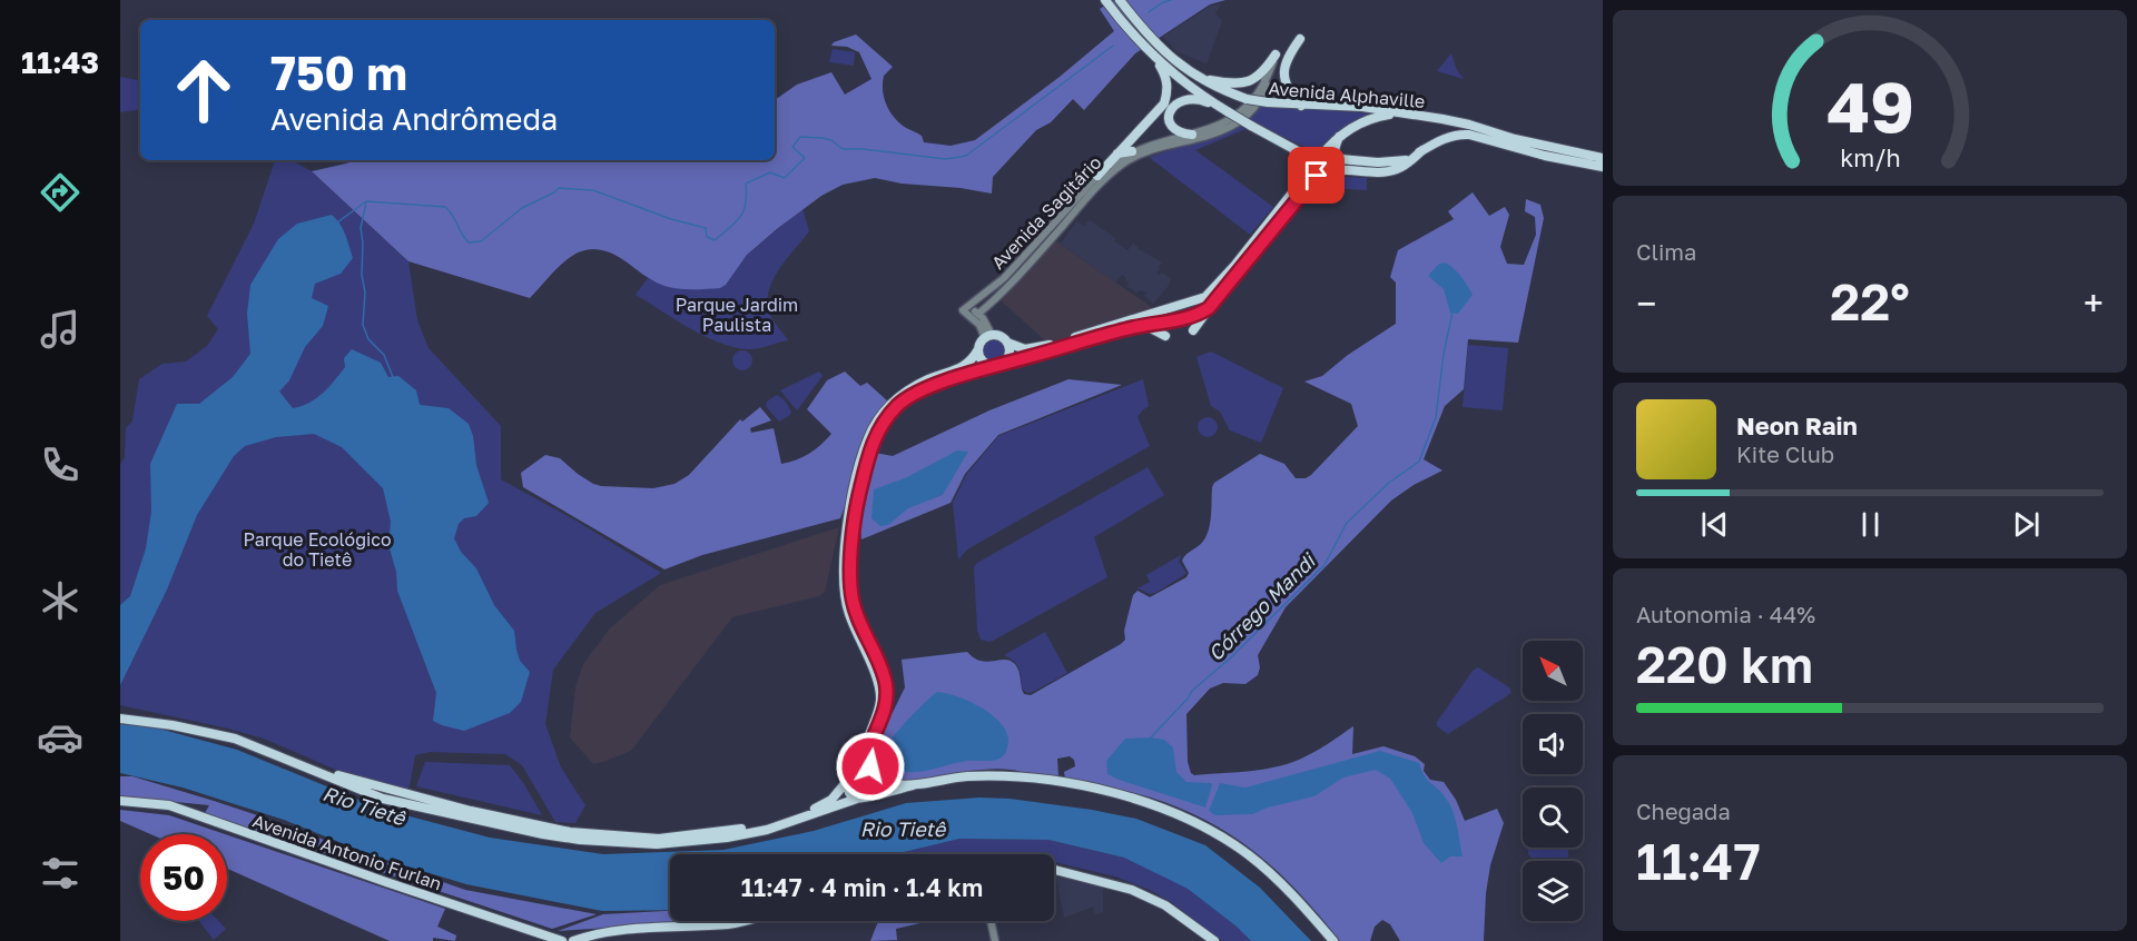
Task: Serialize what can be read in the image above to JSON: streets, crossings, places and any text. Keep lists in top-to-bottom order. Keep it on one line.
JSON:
{"streets":{"main road":["Avenida Alphaville","Avenida Antonio Furlan"],"street":["Avenida Sagitário"]},"water":["Córrego Mandi","Rio Tietê"],"parks":["Parque Jardim Paulista","Parque Ecológico do Tietê"],"north":"top left","page":{"tabs":"11:43","turn":["750 m","Avenida Andrômeda"],"tile":["Clima",["Autonomia · 44%","220 km"],["Chegada","11:47"]],"heat":["−","22°","+"],"song":["Neon Rain","Kite Club"],"limit":"50","trip":"11:47 · 4 min · 1.4 km","gauge":["49","km/h"]}}
